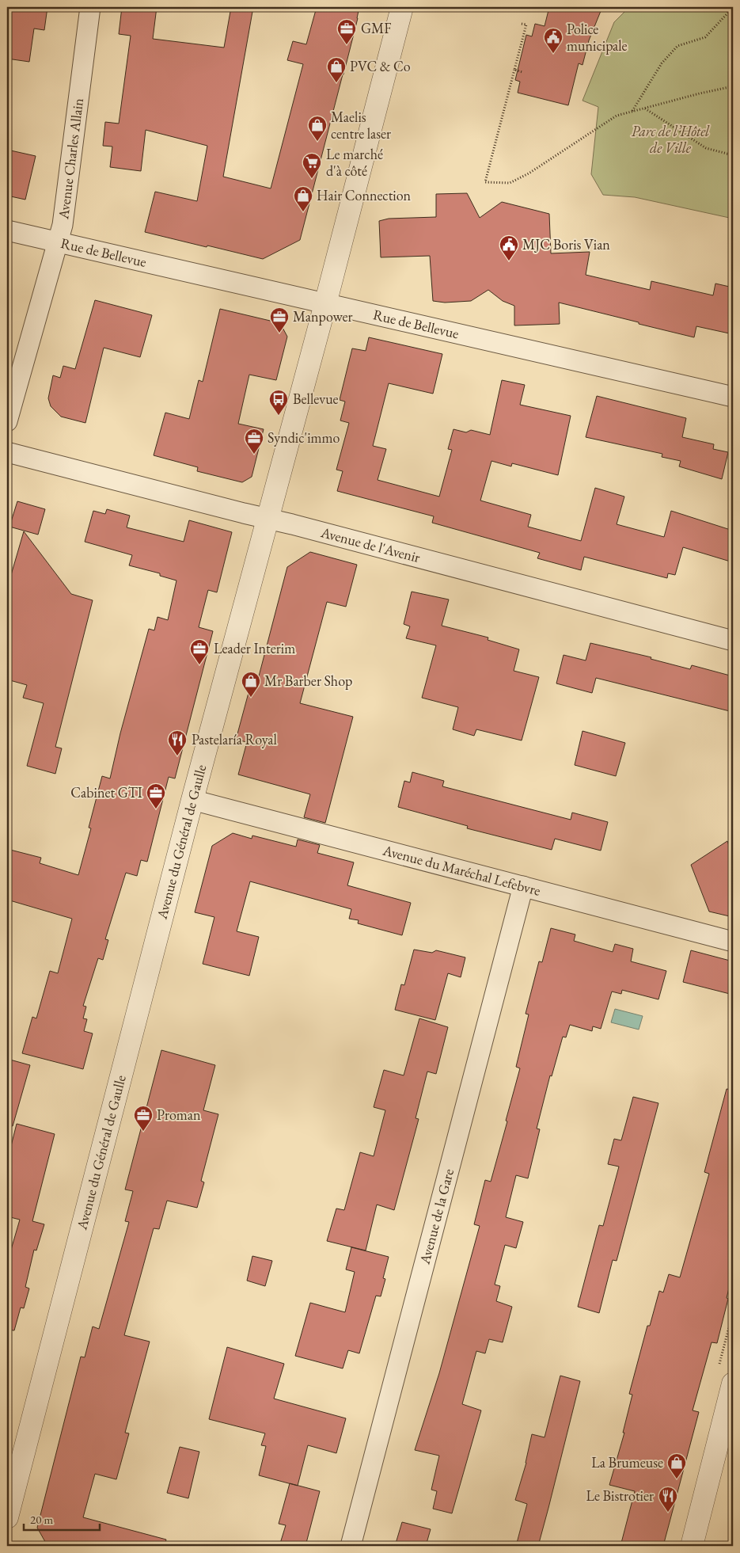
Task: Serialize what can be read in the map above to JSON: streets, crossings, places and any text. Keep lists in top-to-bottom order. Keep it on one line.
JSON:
{"streets":{"street":["Avenue Charles Allain","Rue de Bellevue","Avenue de l'Avenir","Avenue du Général de Gaulle","Avenue du Maréchal Lefebvre","Avenue de la Gare"]},"crossings":[["Avenue Charles Allain","Rue de Bellevue"],["Rue de Bellevue","Avenue du Général de Gaulle"],["Avenue de l'Avenir","Avenue du Général de Gaulle"],["Avenue du Général de Gaulle","Avenue du Maréchal Lefebvre"],["Avenue du Maréchal Lefebvre","Avenue de la Gare"]],"parks":["Parc de l’Hôtel de Ville"],"places":{"office":["GMF","Manpower","Syndic'immo","Leader Interim","Cabinet GTI","Proman"],"public building":["Police municipale","MJC Boris Vian"],"shop":["PVC & Co","Maelis centre laser","Hair Connection","Mr Barber Shop","La Brumeuse"],"supermarket":["Le marché d'à côté"],"bus stop":["Bellevue"],"restaurant":["Pastelaría Royal","Le Bistrotier"]},"scale_bar":"20 m"}
